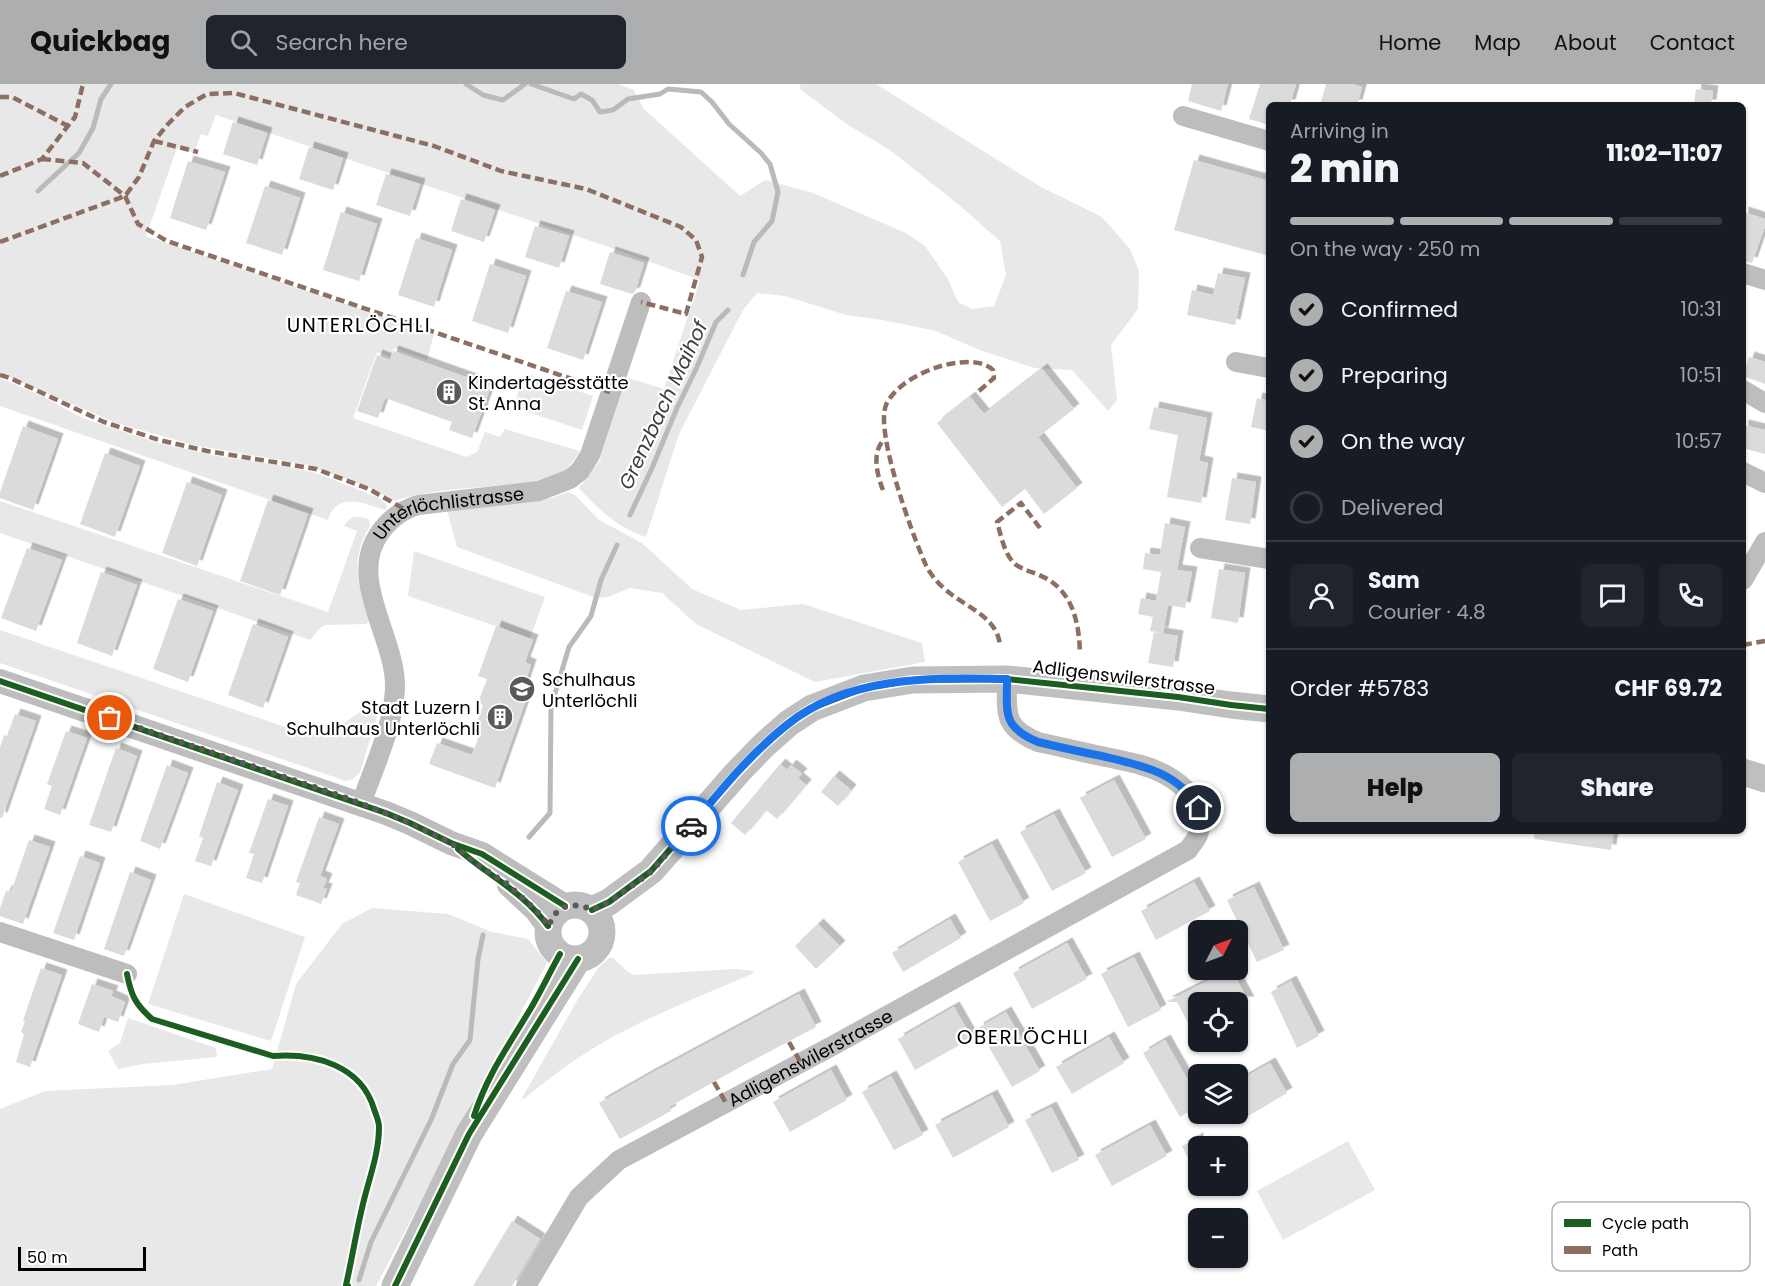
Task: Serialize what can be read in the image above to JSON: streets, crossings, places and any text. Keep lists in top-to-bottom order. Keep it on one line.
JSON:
{"streets":{"main road":["Adligenswilerstrasse"],"street":["Unterlöchlistrasse"]},"districts":["UNTERLÖCHLI","OBERLÖCHLI"],"water":["Grenzbach Maihof"],"places":{"building":["Kindertagesstätte St. Anna","Stadt Luzern I Schulhaus Unterlöchli"],"school or university":["Schulhaus Unterlöchli"]},"legend":["Cycle path","Path"],"scale_bar":"50 m","north":"top right","page":{"header":"Quickbag","search":"Search here","nav":["Home","Map","About","Contact"],"heading":["2 min","Arriving in","11:02–11:07"],"panel":["Sam","Courier · 4.8","Order #5783","CHF 69.72"],"bar":"On the way · 250 m","list":[["Confirmed","10:31"],["Preparing","10:51"],["On the way","10:57"],"Delivered"],"buttons":["Help","Share"],"map_buttons":["+","−"],"scale":"50 m"}}
